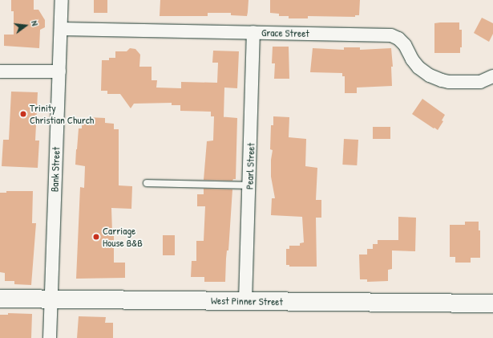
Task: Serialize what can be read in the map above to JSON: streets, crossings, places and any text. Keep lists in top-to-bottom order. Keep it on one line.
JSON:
{"streets":{"main road":["West Pinner Street"],"street":["Grace Street","Pearl Street","Bank Street"]},"crossings":[["Grace Street","Pearl Street"],["Grace Street","Bank Street"],["Pearl Street","West Pinner Street"],["Bank Street","West Pinner Street"]],"places":["Trinity Christian Church","Carriage House B&B"],"north":"right"}
